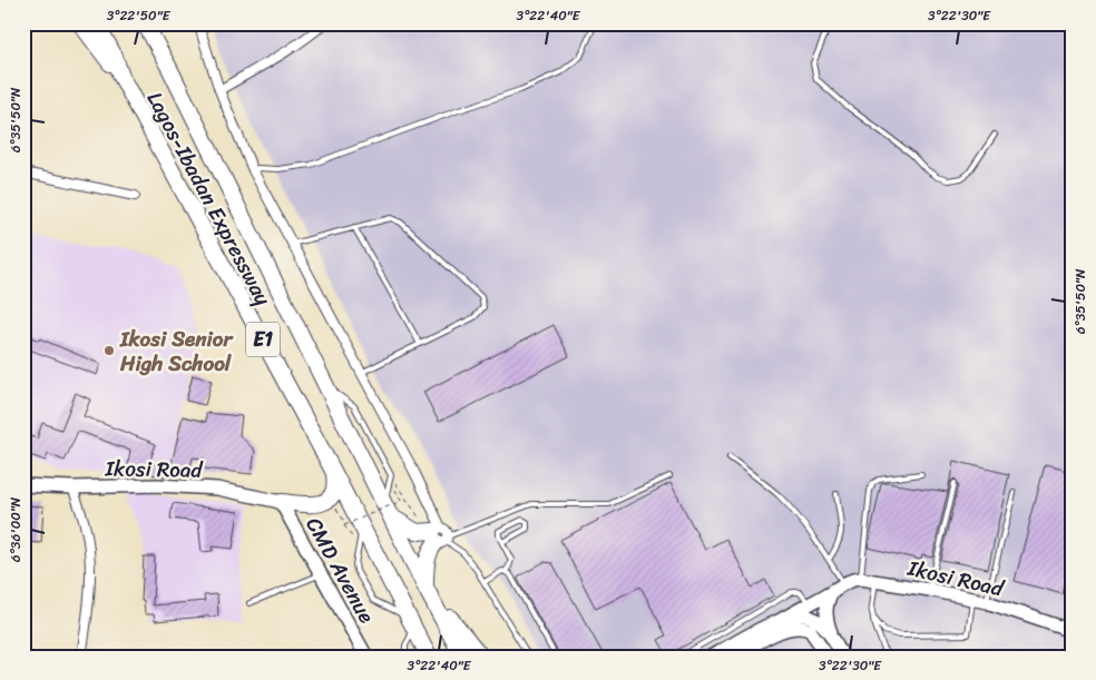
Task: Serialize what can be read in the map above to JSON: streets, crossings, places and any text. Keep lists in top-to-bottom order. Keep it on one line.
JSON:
{"streets":{"highway":["Lagos-Ibadan Expressway","E1"],"street":["Ikosi Road","CMD Avenue"]},"crossings":[["Ikosi Road","CMD Avenue"]],"places":["Ikosi Senior High School"],"coordinates":["3°22'50\"E","3°22'40\"E","3°22'30\"E","6°35'50\"N","6°36'00\"N"]}
